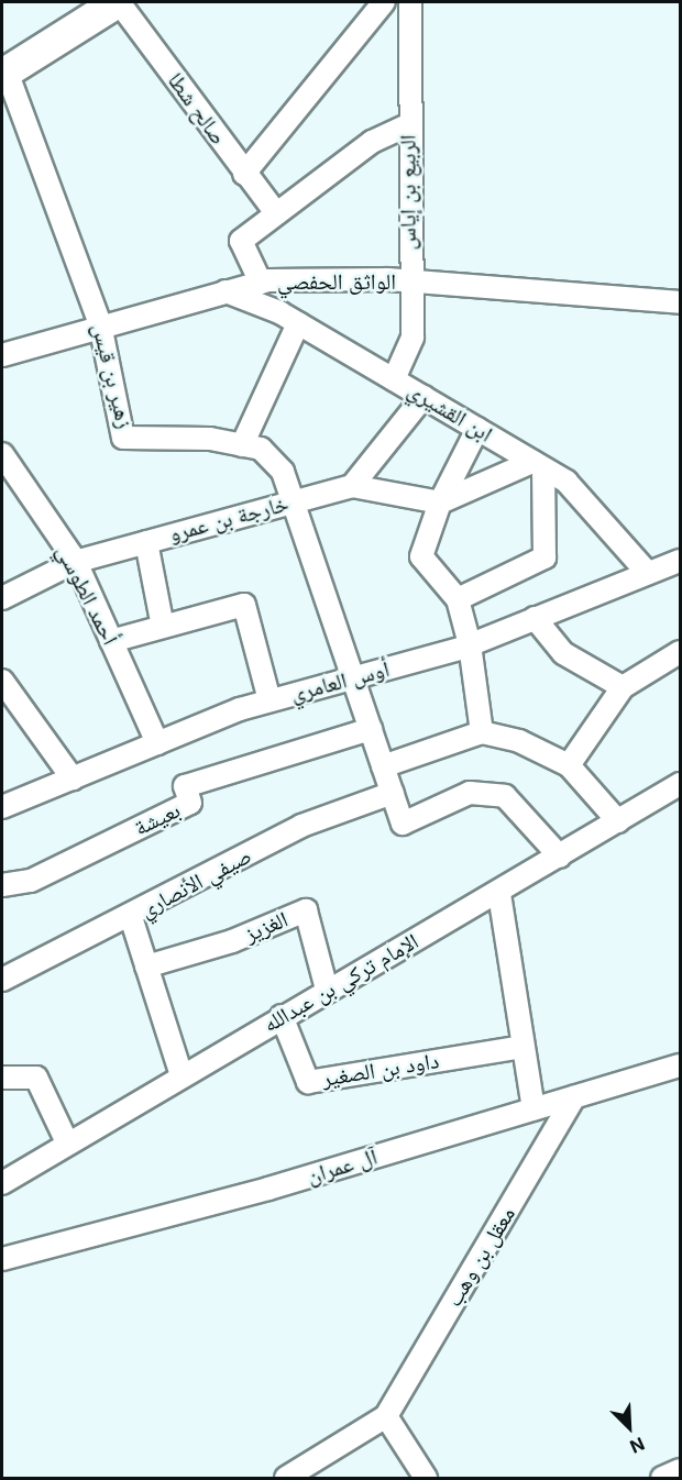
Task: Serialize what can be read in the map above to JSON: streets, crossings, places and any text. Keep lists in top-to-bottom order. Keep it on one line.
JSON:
{"streets":{"street":["صالح شطا","الربيع بن إياس","الواثق الحفصي","زهير بن قيس","ابن القشيري","خارجة بن عمرو","أحمد الطوسي","أوس العامري","بعيشة","صيفي الأنصاري","الغزيز","الإمام تركي بن عبدالله","داود بن الصغير","آل عمران","معقل بن وهب"]},"crossings":[["الربيع بن إياس","الواثق الحفصي"],["الربيع بن إياس","ابن القشيري"],["الواثق الحفصي","زهير بن قيس"],["الواثق الحفصي","ابن القشيري"],["زهير بن قيس","خارجة بن عمرو"],["زهير بن قيس","أوس العامري"],["زهير بن قيس","بعيشة"],["زهير بن قيس","صيفي الأنصاري"],["زهير بن قيس","الإمام تركي بن عبدالله"],["ابن القشيري","أوس العامري"],["خارجة بن عمرو","أحمد الطوسي"],["أحمد الطوسي","أوس العامري"],["الغزيز","الإمام تركي بن عبدالله"],["الإمام تركي بن عبدالله","داود بن الصغير"],["آل عمران","معقل بن وهب"]],"north":"bottom right"}
